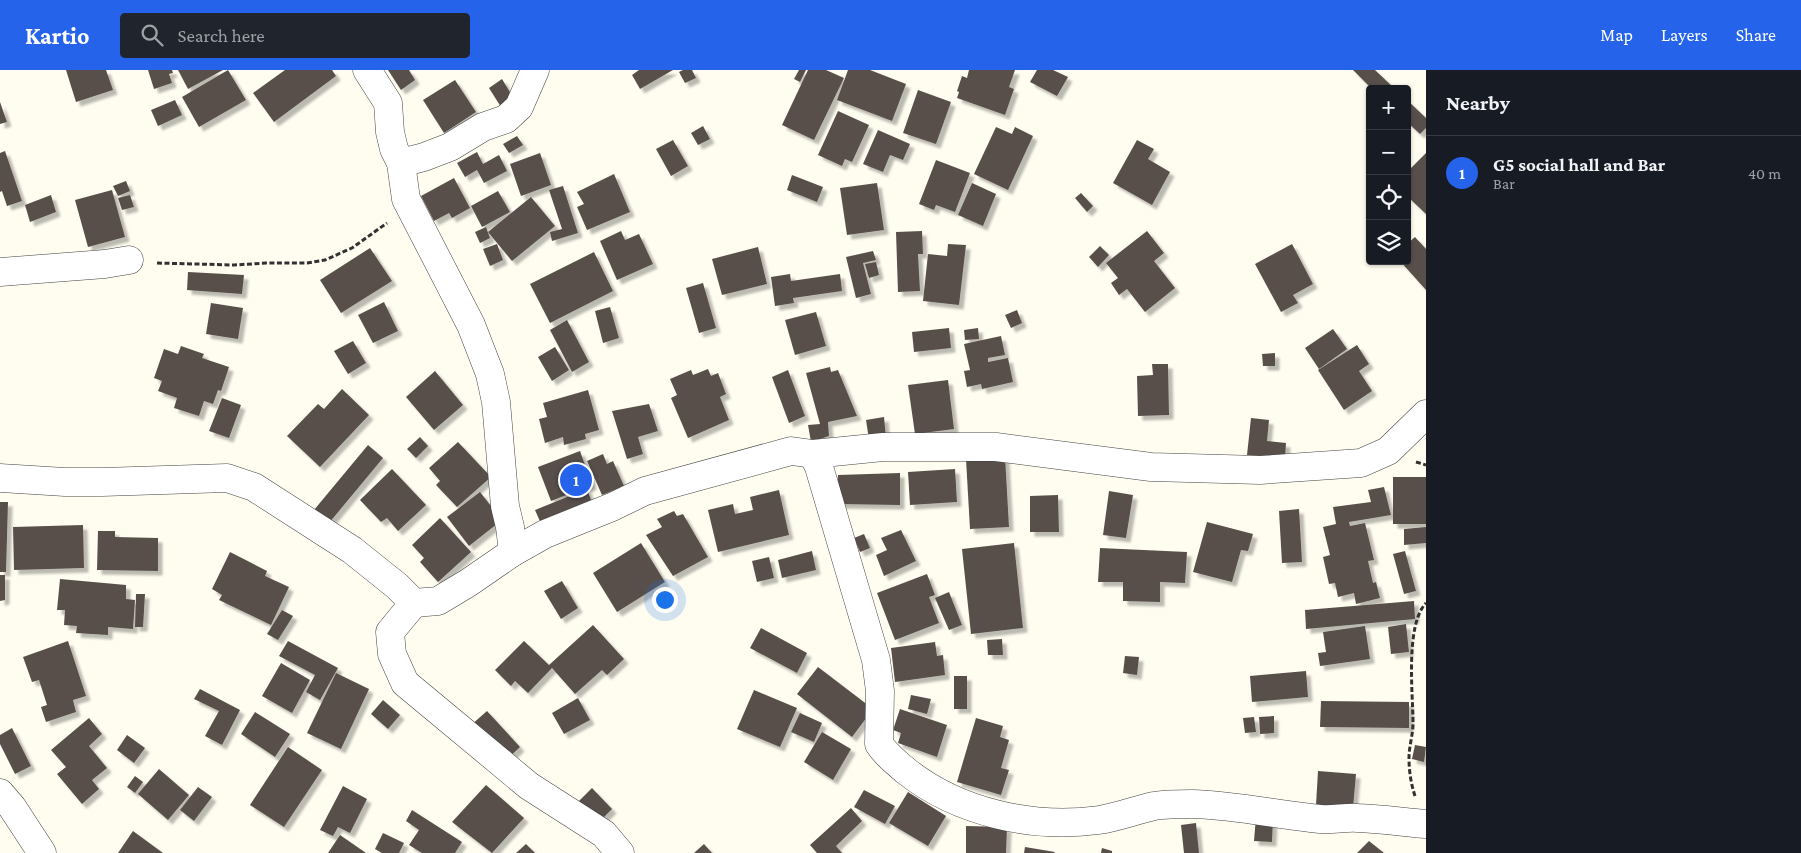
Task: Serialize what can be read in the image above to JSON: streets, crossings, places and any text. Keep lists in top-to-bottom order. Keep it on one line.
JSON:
{"page":{"header":"Kartio","search":"Search here","nav":["Map","Layers","Share"],"heading":"Nearby","map_buttons":["+","−"],"list":[{"mark":"1","name":"G5 social hall and Bar","note":"Bar","value":"40 m"}],"pins":"1"}}
